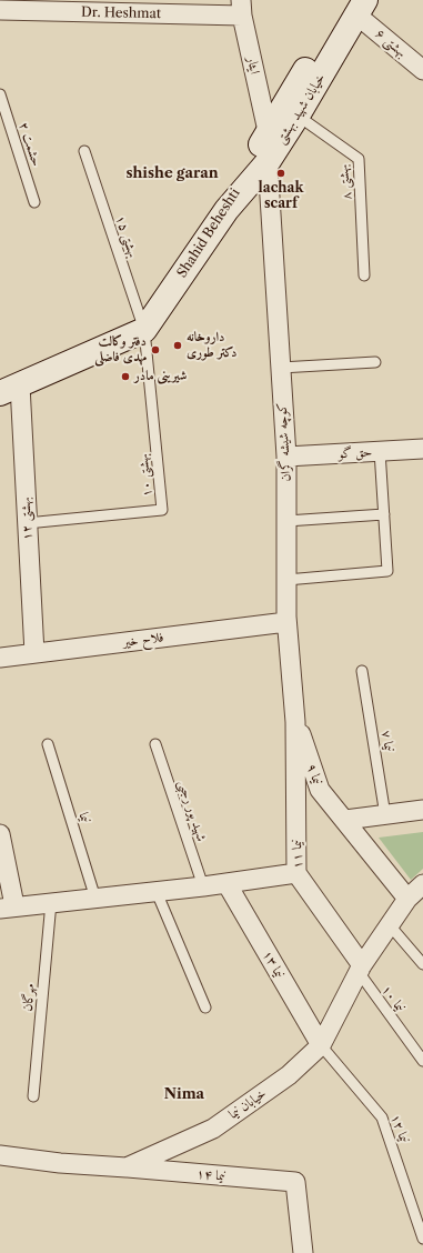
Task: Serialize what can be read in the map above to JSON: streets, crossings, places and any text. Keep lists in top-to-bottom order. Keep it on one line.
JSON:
{"streets":{"main road":["خیابان شهید بهشتی","Shahid Beheshti"],"street":["Dr. Heshmat","بهشتی ۶","ایثار","کوچه شیشه گران","حق گو","بهشتی ۱۲","فلاح خیر","نیما ۹","نیما ۱۱","نیما ۱۳","خیابان نیما","نیما ۱۴"],"lane":["حشمت ۲","بهشتی ۸","بهشتی ۱۵","بهشتی ۱۰","نیما ۷","شهید پور رجبی","نیما","مهرگان","نیما ۱۰","نیما ۱۲"]},"crossings":[["Dr. Heshmat","ایثار"],["بهشتی ۶","خیابان شهید بهشتی"],["بهشتی ۶","Shahid Beheshti"],["ایثار","Shahid Beheshti"],["خیابان شهید بهشتی","بهشتی ۸"],["خیابان شهید بهشتی","Shahid Beheshti"],["خیابان شهید بهشتی","کوچه شیشه گران"],["Shahid Beheshti","بهشتی ۱۵"],["Shahid Beheshti","بهشتی ۱۰"],["بهشتی ۱۵","بهشتی ۱۰"],["کوچه شیشه گران","حق گو"],["کوچه شیشه گران","فلاح خیر"],["کوچه شیشه گران","نیما ۹"],["کوچه شیشه گران","نیما ۱۱"],["بهشتی ۱۰","بهشتی ۱۲"],["بهشتی ۱۲","فلاح خیر"],["نیما ۹","نیما ۱۱"],["نیما ۹","خیابان نیما"],["نیما ۱۱","نیما ۱۰"],["نیما ۱۱","خیابان نیما"],["نیما ۱۳","خیابان نیما"],["نیما ۱۳","نیما ۱۲"],["نیما ۱۰","خیابان نیما"],["خیابان نیما","نیما ۱۲"],["خیابان نیما","نیما ۱۴"]],"districts":["shishe garan","Nima"],"places":["lachak scarf","داروخانه دکتر طوری","دفتر وکالت مهدی فاضلی","شیرینی مادر"]}
